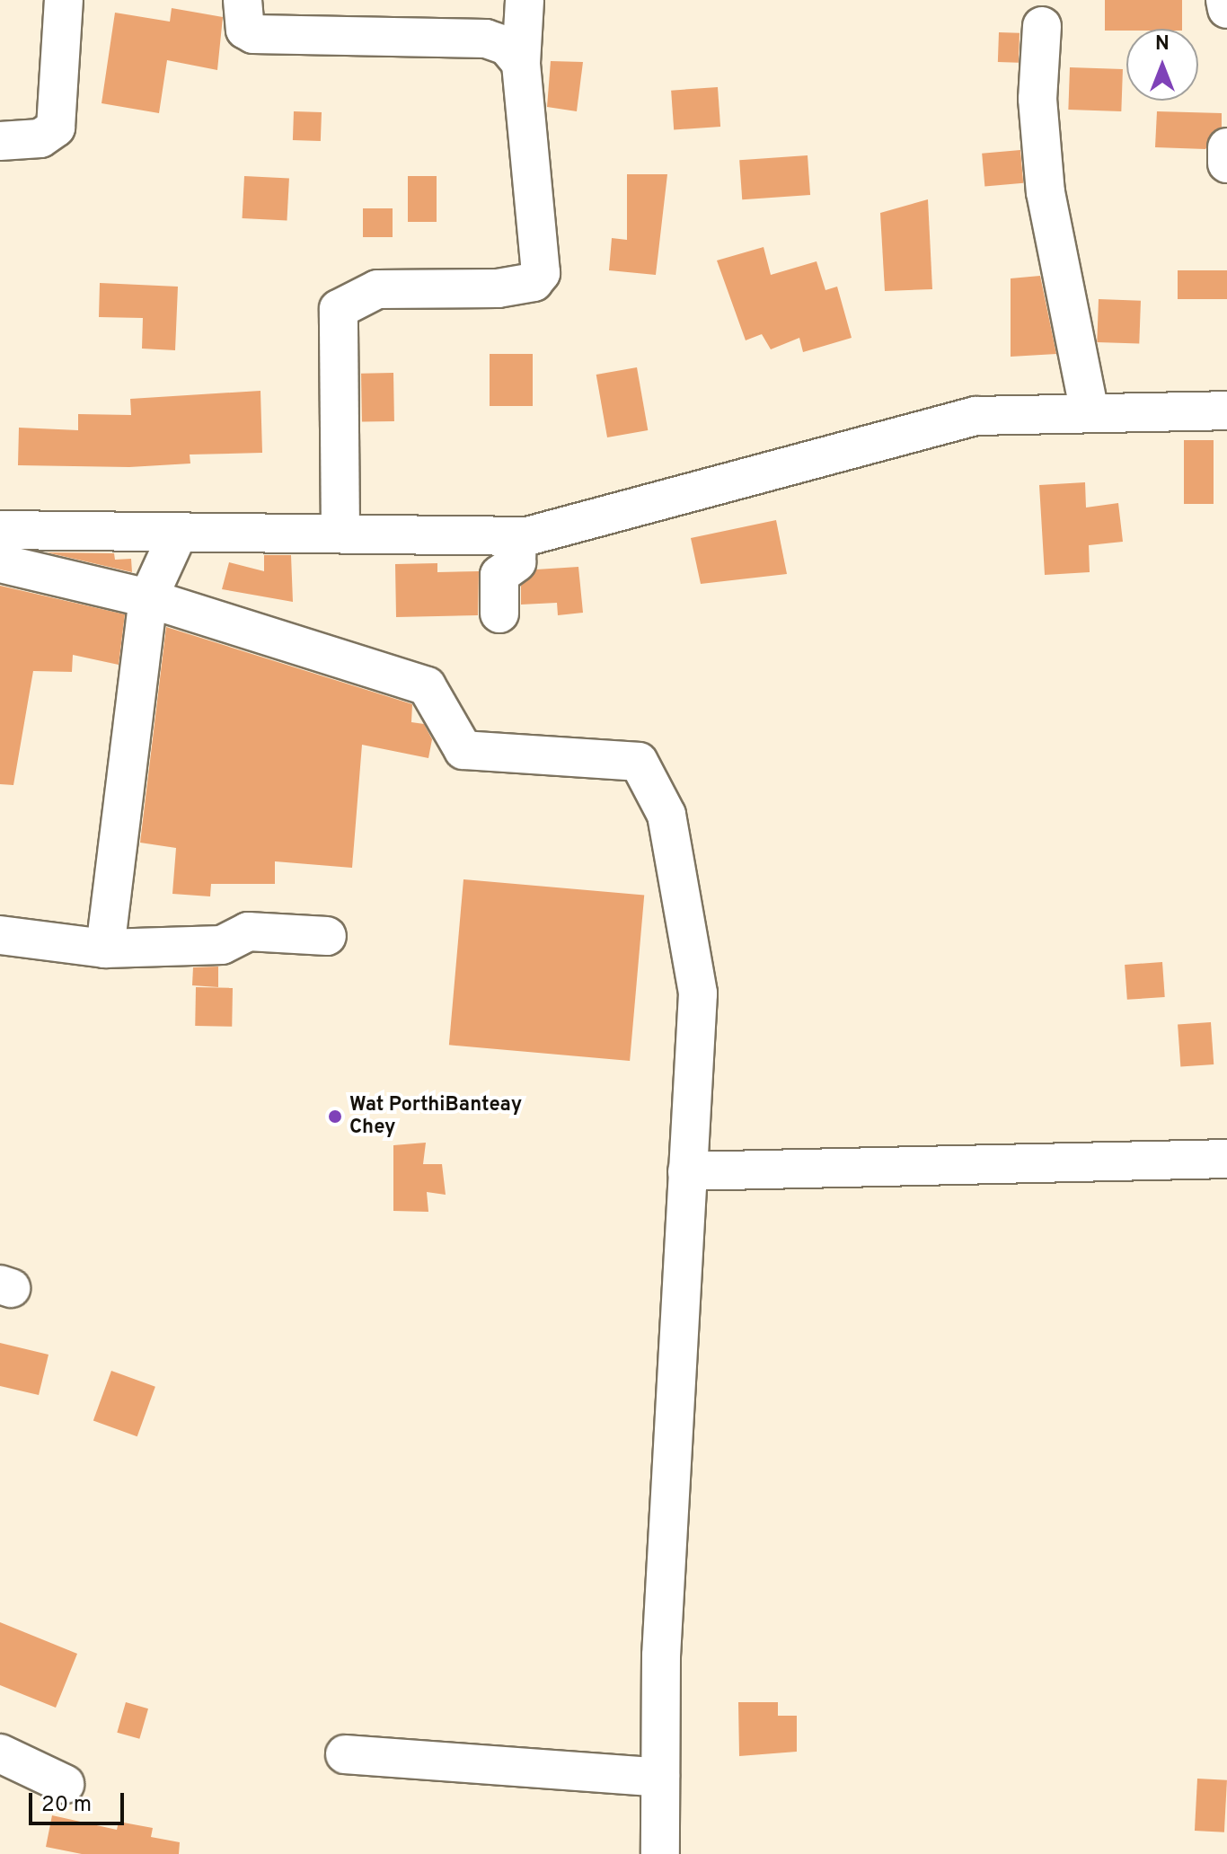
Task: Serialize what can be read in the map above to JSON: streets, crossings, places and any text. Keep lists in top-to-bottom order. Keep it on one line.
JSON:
{"places":["Wat PorthiBanteay Chey"],"scale_bar":"20 m","north":"top"}
